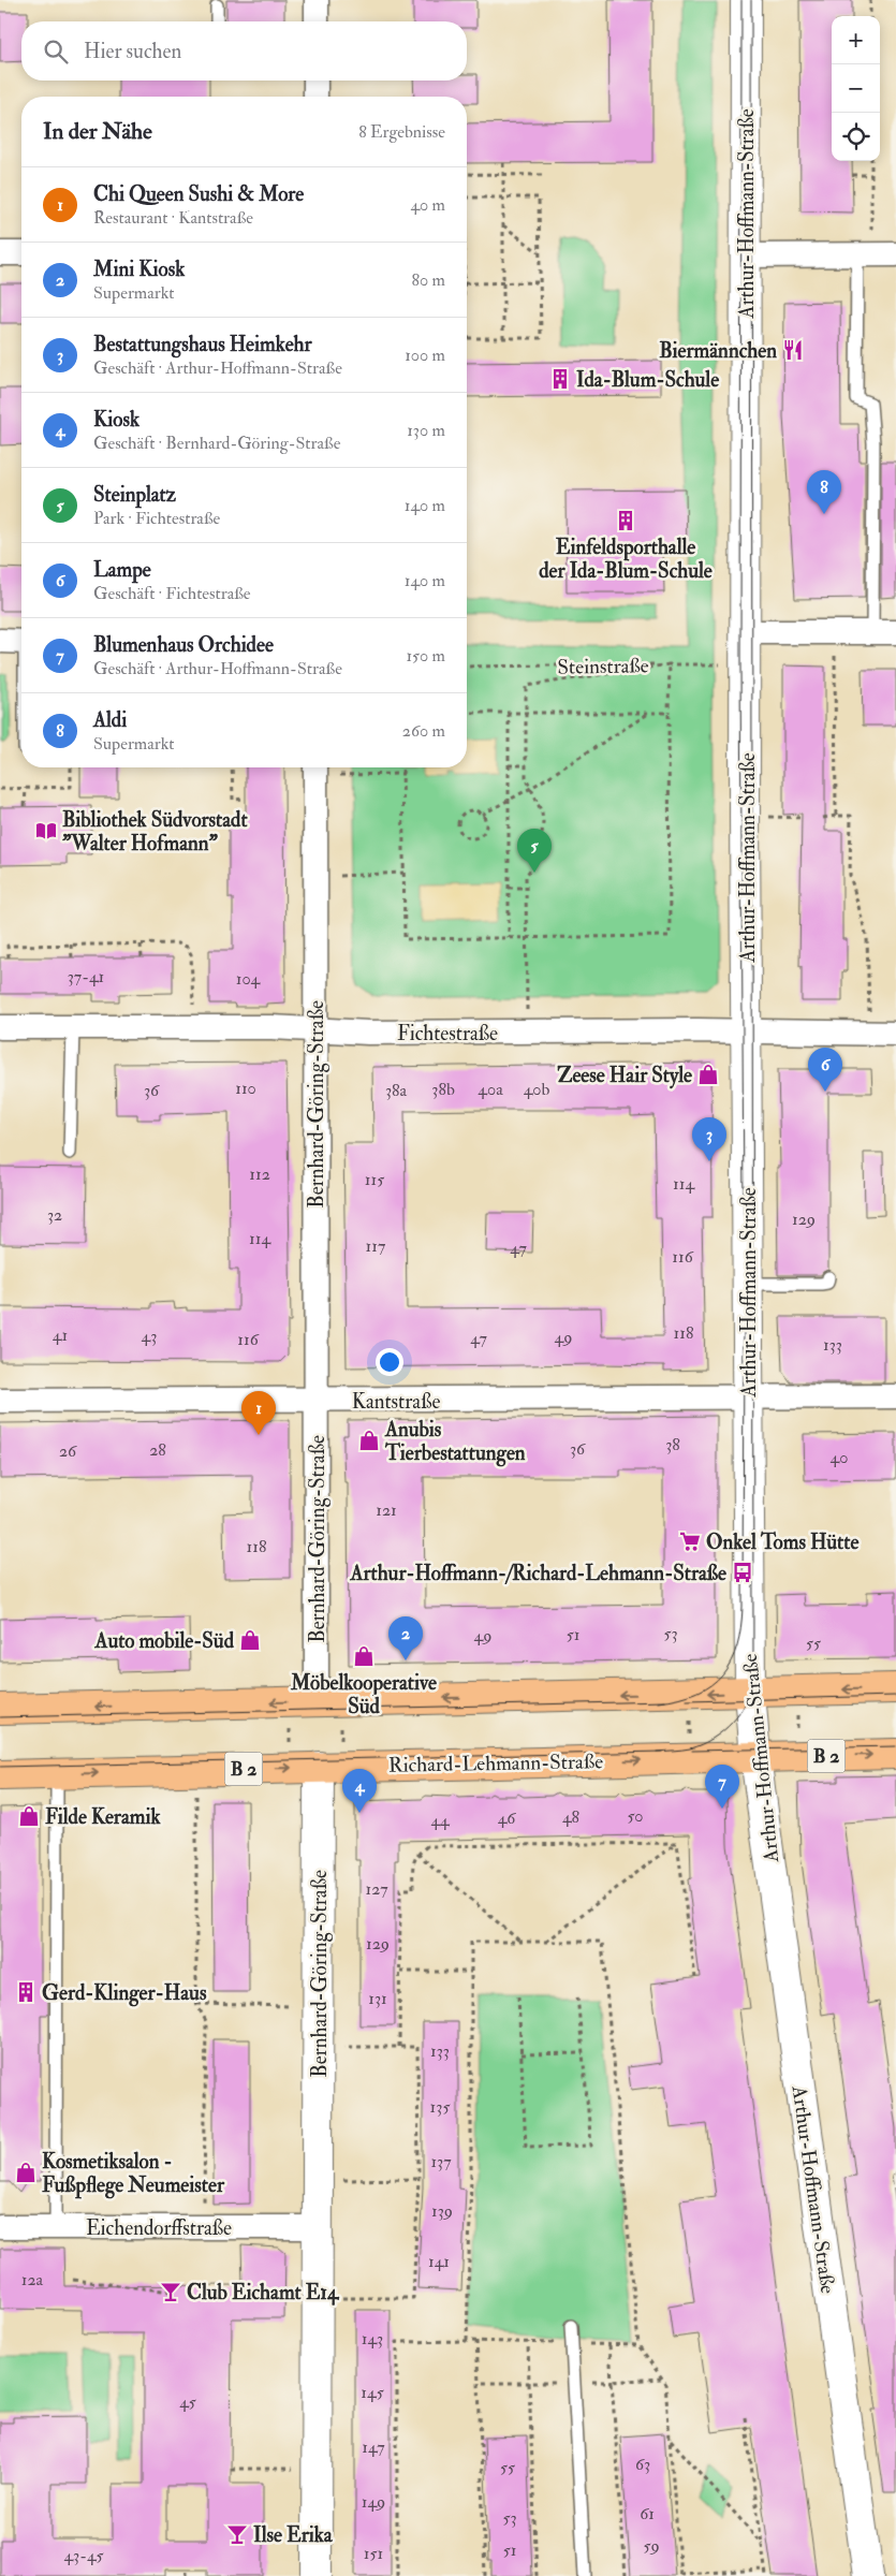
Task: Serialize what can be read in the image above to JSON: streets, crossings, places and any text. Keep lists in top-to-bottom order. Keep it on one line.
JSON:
{"streets":{"main road":["B 2","Richard-Lehmann-Straße"],"street":["Arthur-Hoffmann-Straße","Fichtestraße","Bernhard-Göring-Straße","Kantstraße","Eichendorffstraße"],"path":["Steinstraße"]},"crossings":[["Arthur-Hoffmann-Straße","Steinstraße"],["Arthur-Hoffmann-Straße","Fichtestraße"],["Arthur-Hoffmann-Straße","Kantstraße"],["Arthur-Hoffmann-Straße","Richard-Lehmann-Straße"],["Fichtestraße","Bernhard-Göring-Straße"],["Bernhard-Göring-Straße","Kantstraße"],["Bernhard-Göring-Straße","Richard-Lehmann-Straße"],["Bernhard-Göring-Straße","Eichendorffstraße"]],"places":{"restaurant":["Biermännchen"],"building":["Ida-Blum-Schule","Einfeldsporthalle der Ida-Blum-Schule","Gerd-Klinger-Haus"],"library":["Bibliothek Südvorstadt \"Walter Hofmann\""],"shop":["Zeese Hair Style","Anubis Tierbestattungen","Auto mobile-Süd","Möbelkooperative Süd","Filde Keramik","Kosmetiksalon - Fußpflege Neumeister"],"supermarket":["Onkel Toms Hütte"],"bus stop":["Arthur-Hoffmann-/Richard-Lehmann-Straße"],"bar":["Club Eichamt E14","Ilse Erika"]},"house_numbers":["37-41","104","110","38b","40a","40b","36","38a","112","115","114","32","129","114","117","47","116","118","41","43","49","47","116","133","38","36","28","26","40","121","118","53","51","49","55","50","48","46","44","127","129","131","133","135","137","139","141","12a","143","145","45","147","63","55","149","61","53","59","51","151","43-45"],"page":{"map_buttons":["+","−"],"search":"Hier suchen","heading":["In der Nähe","8 Ergebnisse"],"list":[{"mark":"1","name":"Chi Queen Sushi & More","note":"Restaurant · Kantstraße","value":"40 m"},{"mark":"2","name":"Mini Kiosk","note":"Supermarkt","value":"80 m"},{"mark":"3","name":"Bestattungshaus Heimkehr","note":"Geschäft · Arthur-Hoffmann-Straße","value":"100 m"},{"mark":"4","name":"Kiosk","note":"Geschäft · Bernhard-Göring-Straße","value":"130 m"},{"mark":"5","name":"Steinplatz","note":"Park · Fichtestraße","value":"140 m"},{"mark":"6","name":"Lampe","note":"Geschäft · Fichtestraße","value":"140 m"},{"mark":"7","name":"Blumenhaus Orchidee","note":"Geschäft · Arthur-Hoffmann-Straße","value":"150 m"},{"mark":"8","name":"Aldi","note":"Supermarkt","value":"260 m"}],"pins":["8","5","6","3","1","2","7","4"]}}
